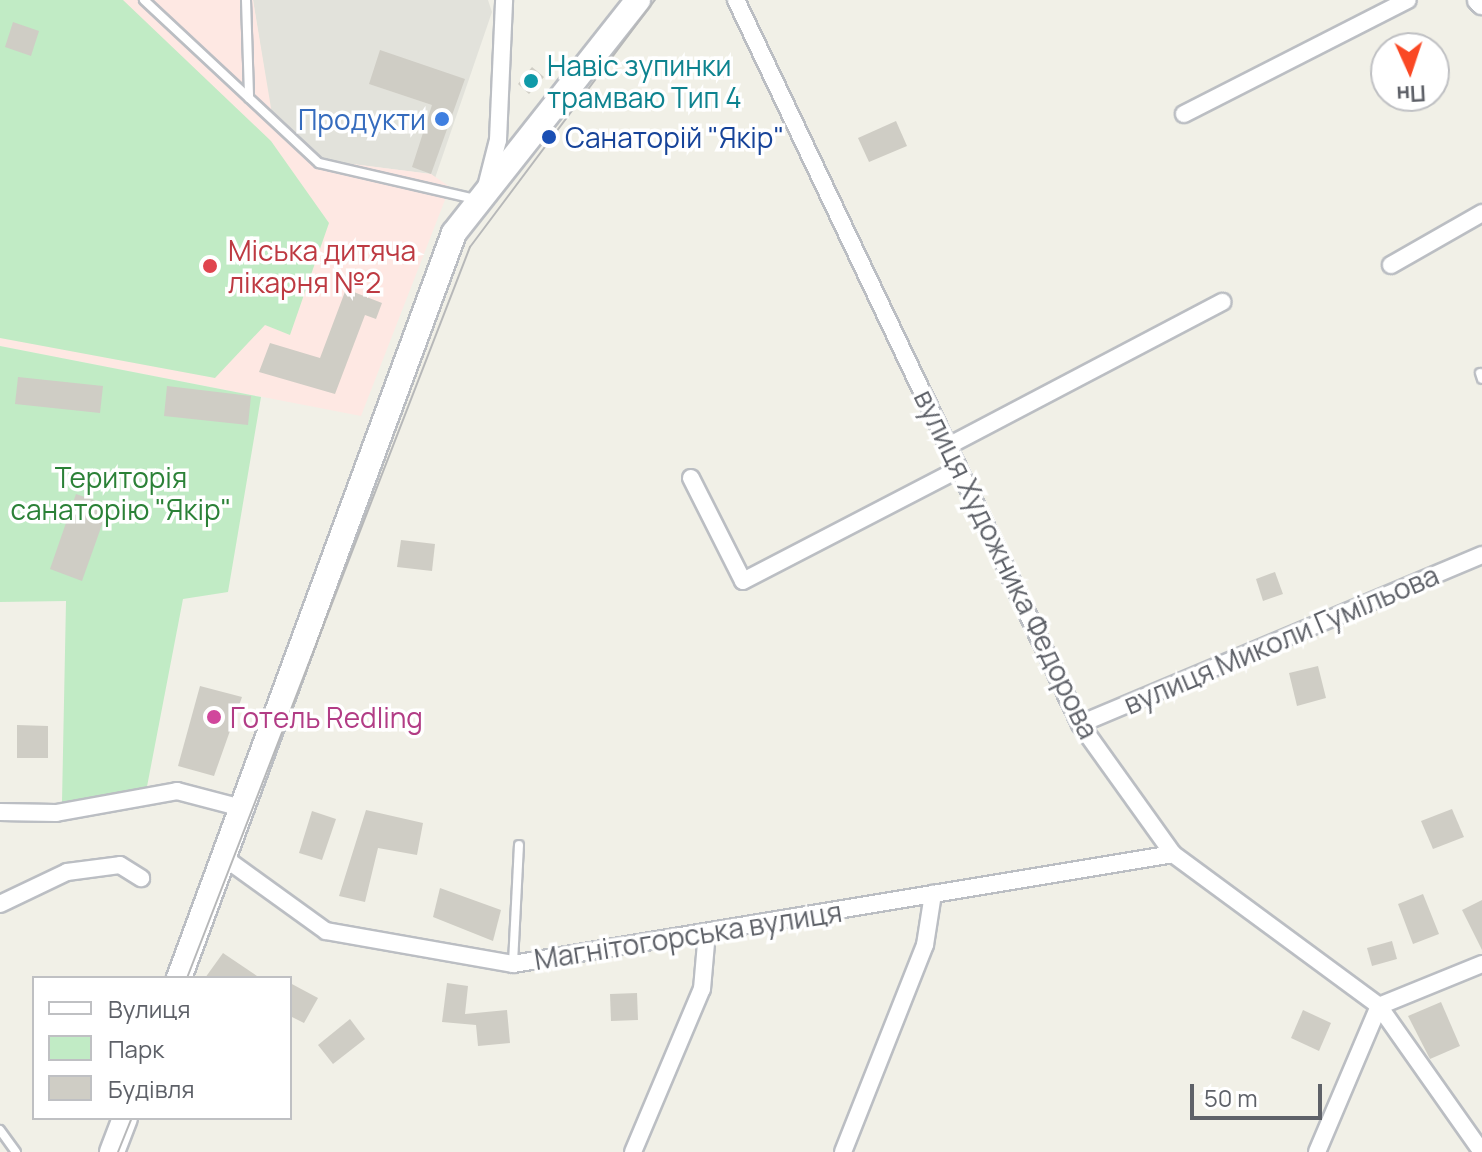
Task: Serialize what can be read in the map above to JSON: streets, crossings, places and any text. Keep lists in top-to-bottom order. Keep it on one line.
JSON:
{"streets":{"street":["вулиця Художника Федорова","вулиця Миколи Гумільова","Магнітогорська вулиця"]},"crossings":[["вулиця Художника Федорова","вулиця Миколи Гумільова"],["вулиця Художника Федорова","Магнітогорська вулиця"]],"parks":["Територія санаторію \"Якір\""],"places":["Навіс зупинки трамваю Тип 4","Продукти","Санаторій \"Якір\"","Міська дитяча лікарня №2","Готель Redling"],"legend":["Вулиця","Парк","Будівля"],"scale_bar":"50 m","north":"bottom"}
